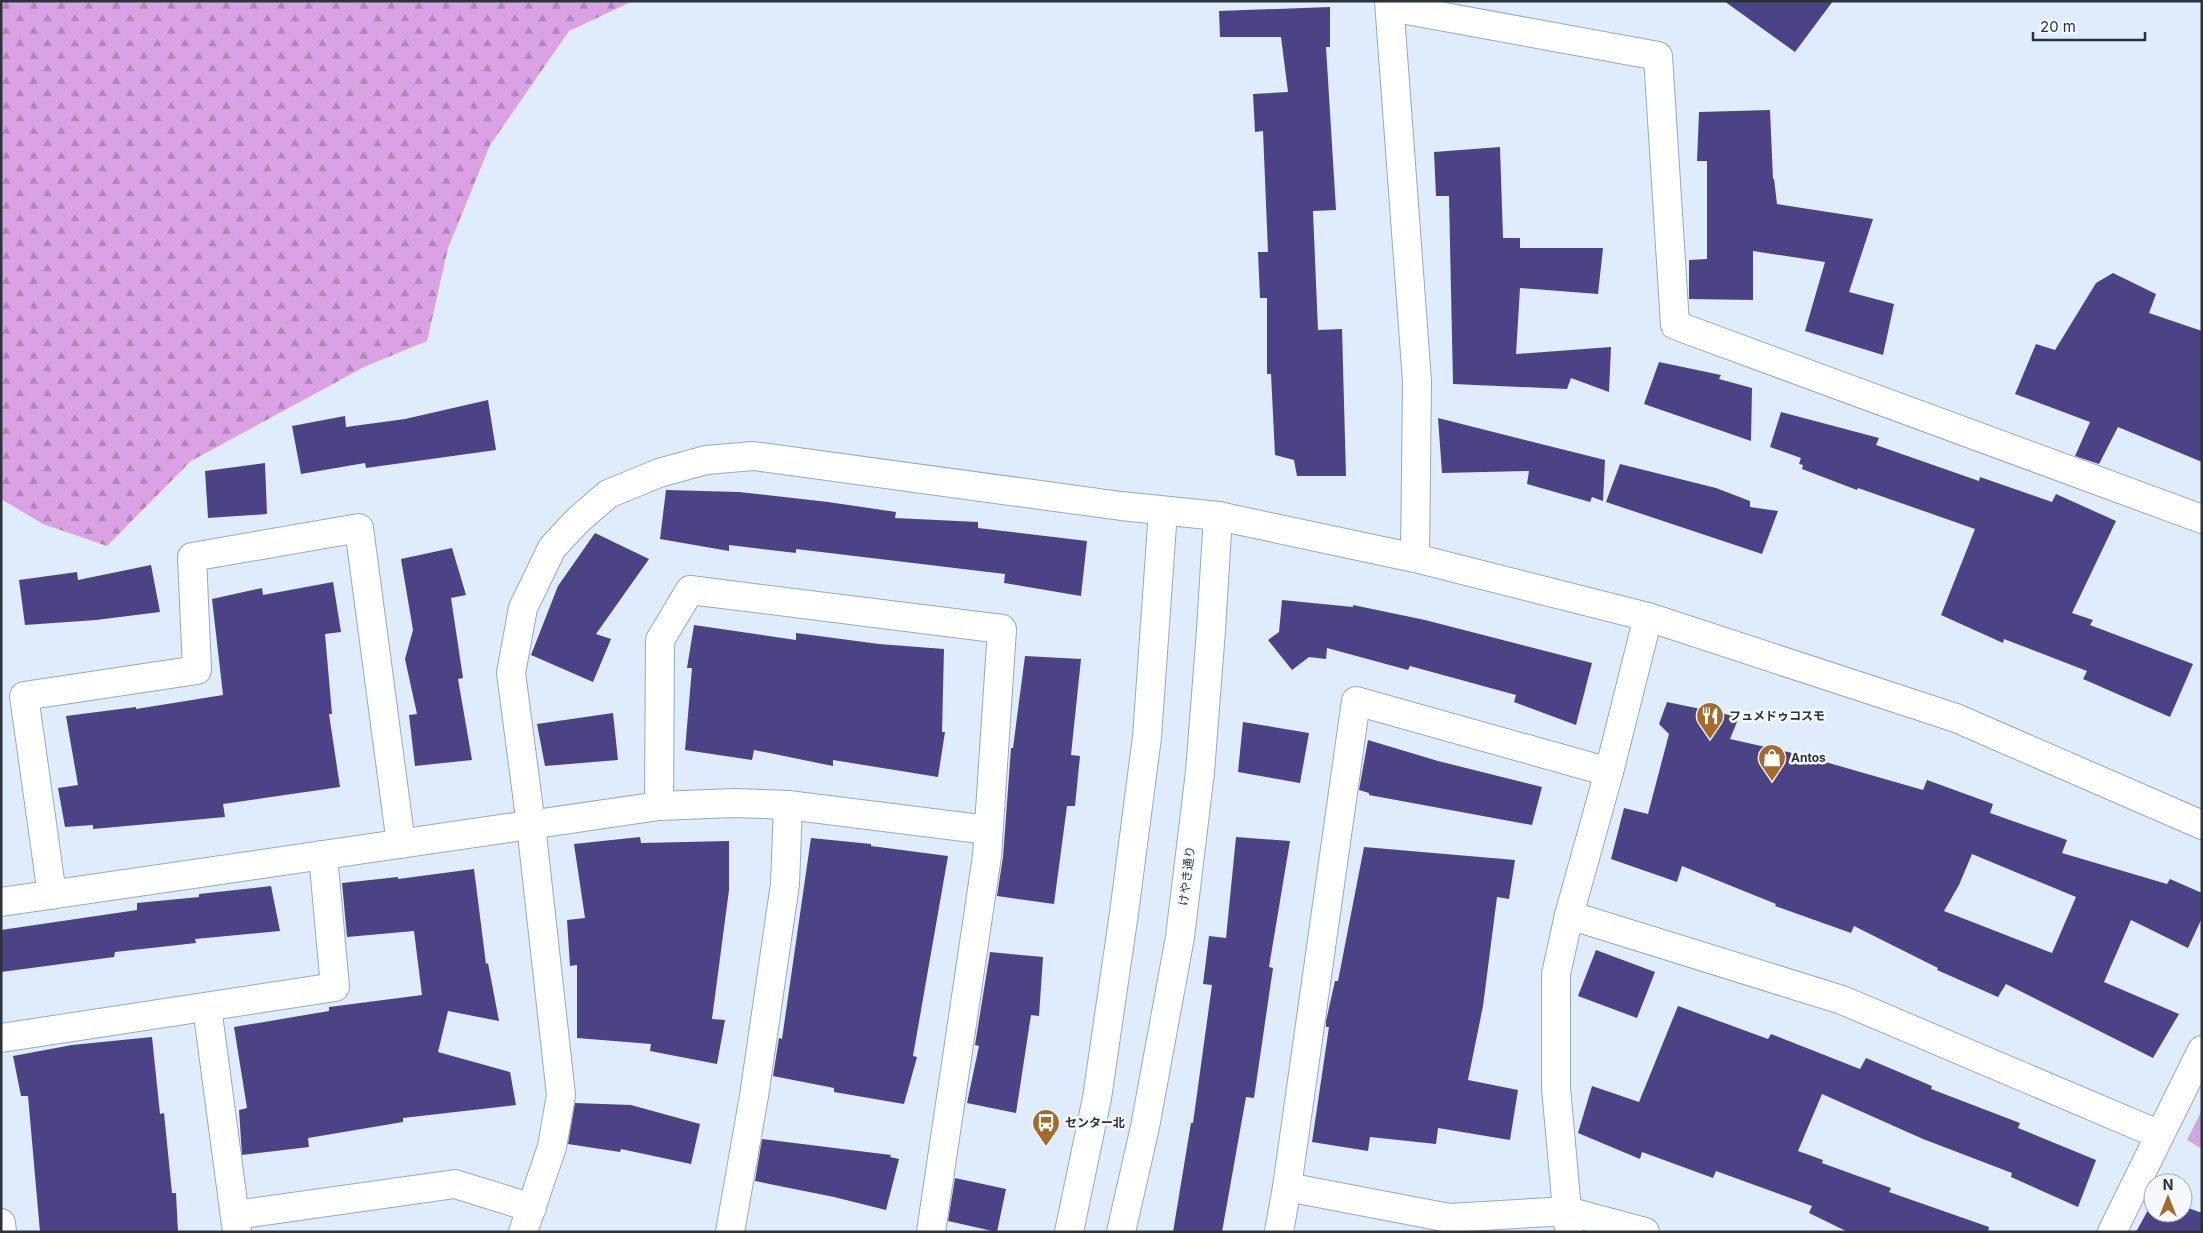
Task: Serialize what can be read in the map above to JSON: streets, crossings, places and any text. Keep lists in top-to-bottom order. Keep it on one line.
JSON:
{"streets":{"street":["けやき通り"]},"places":{"restaurant":["フュメドゥコスモ"],"shop":["Antos"],"bus stop":["センター北"]},"scale_bar":"20 m","north":"top"}
